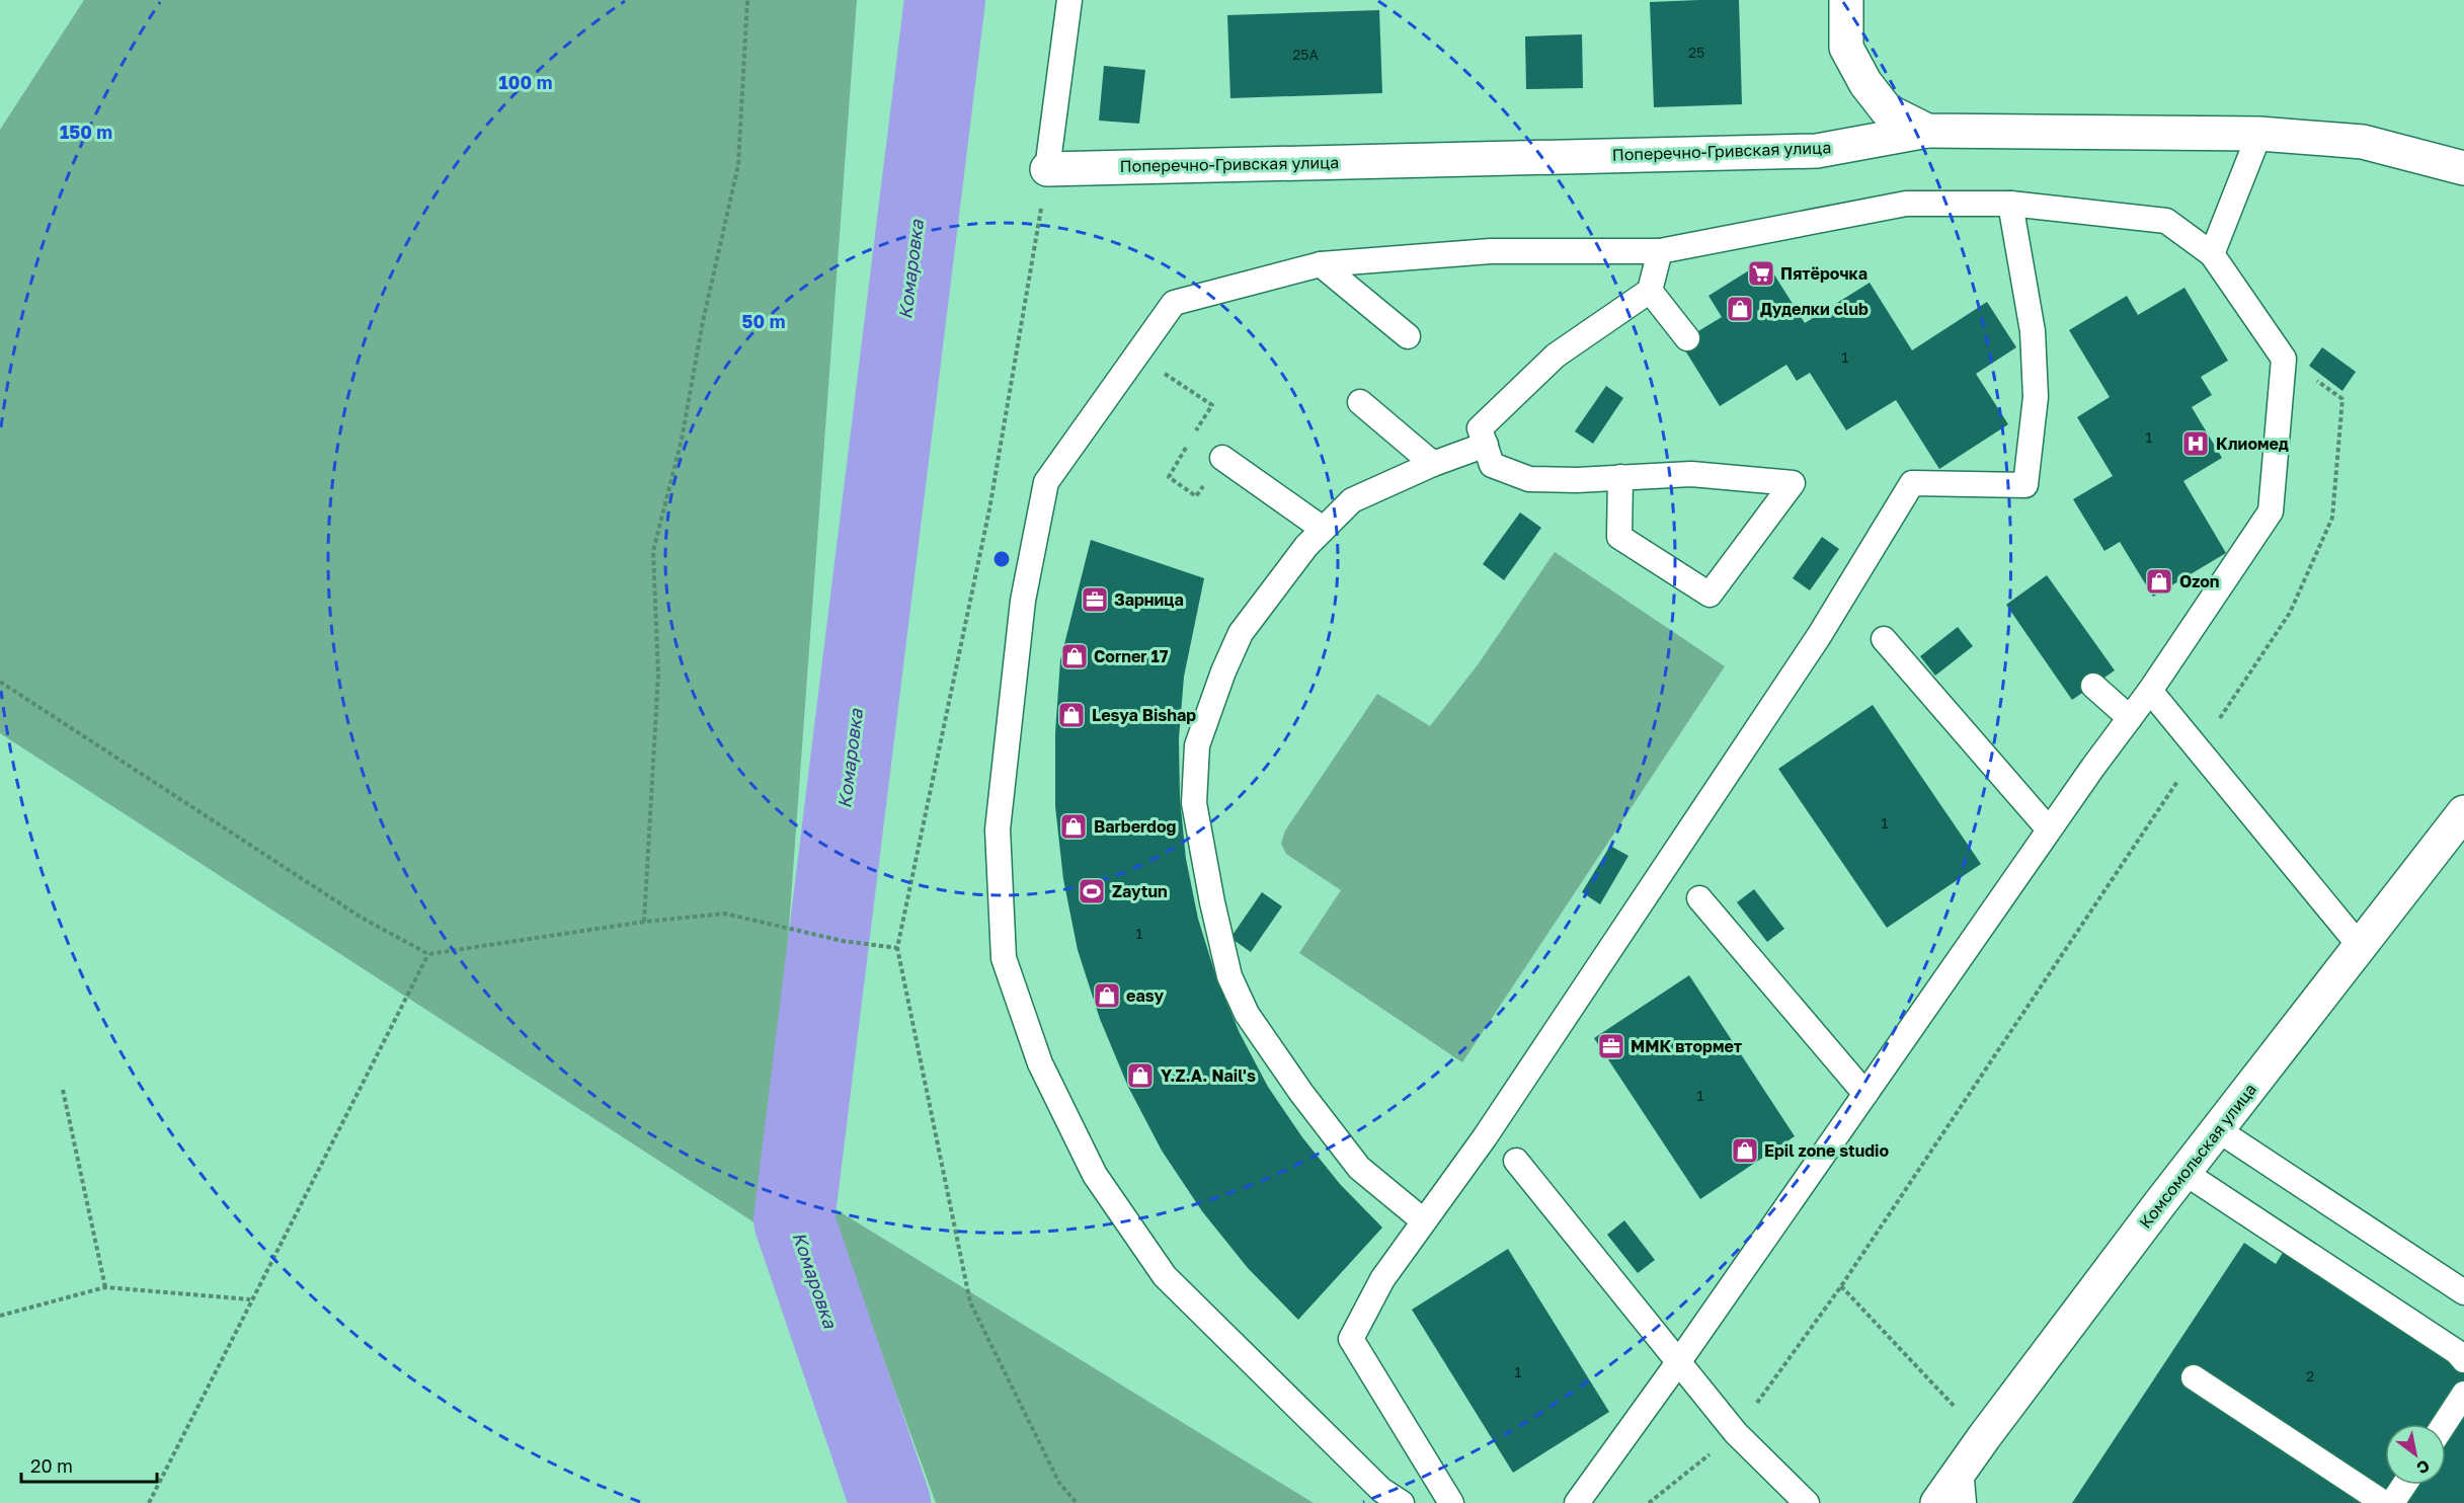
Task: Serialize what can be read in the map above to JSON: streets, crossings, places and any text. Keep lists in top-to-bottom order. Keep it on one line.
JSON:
{"streets":{"street":["Поперечно-Гривская улица","Комсомольская улица"]},"water":["Комаровка"],"places":{"supermarket":["Пятёрочка"],"shop":["Дуделки club","Ozon","Corner 17","Lesya Bishap","Barberdog","easy","Y.Z.A. Nail's","Epil zone studio"],"hospital":["Клиомед"],"office":["Зарница","ММК втормет"],"sports":["Zaytun"]},"house_numbers":["25","25А","1","1","1","1","1","1","2"],"scale_bar":"20 m","north":"bottom right","rings":["100 m","150 m","50 m"]}
